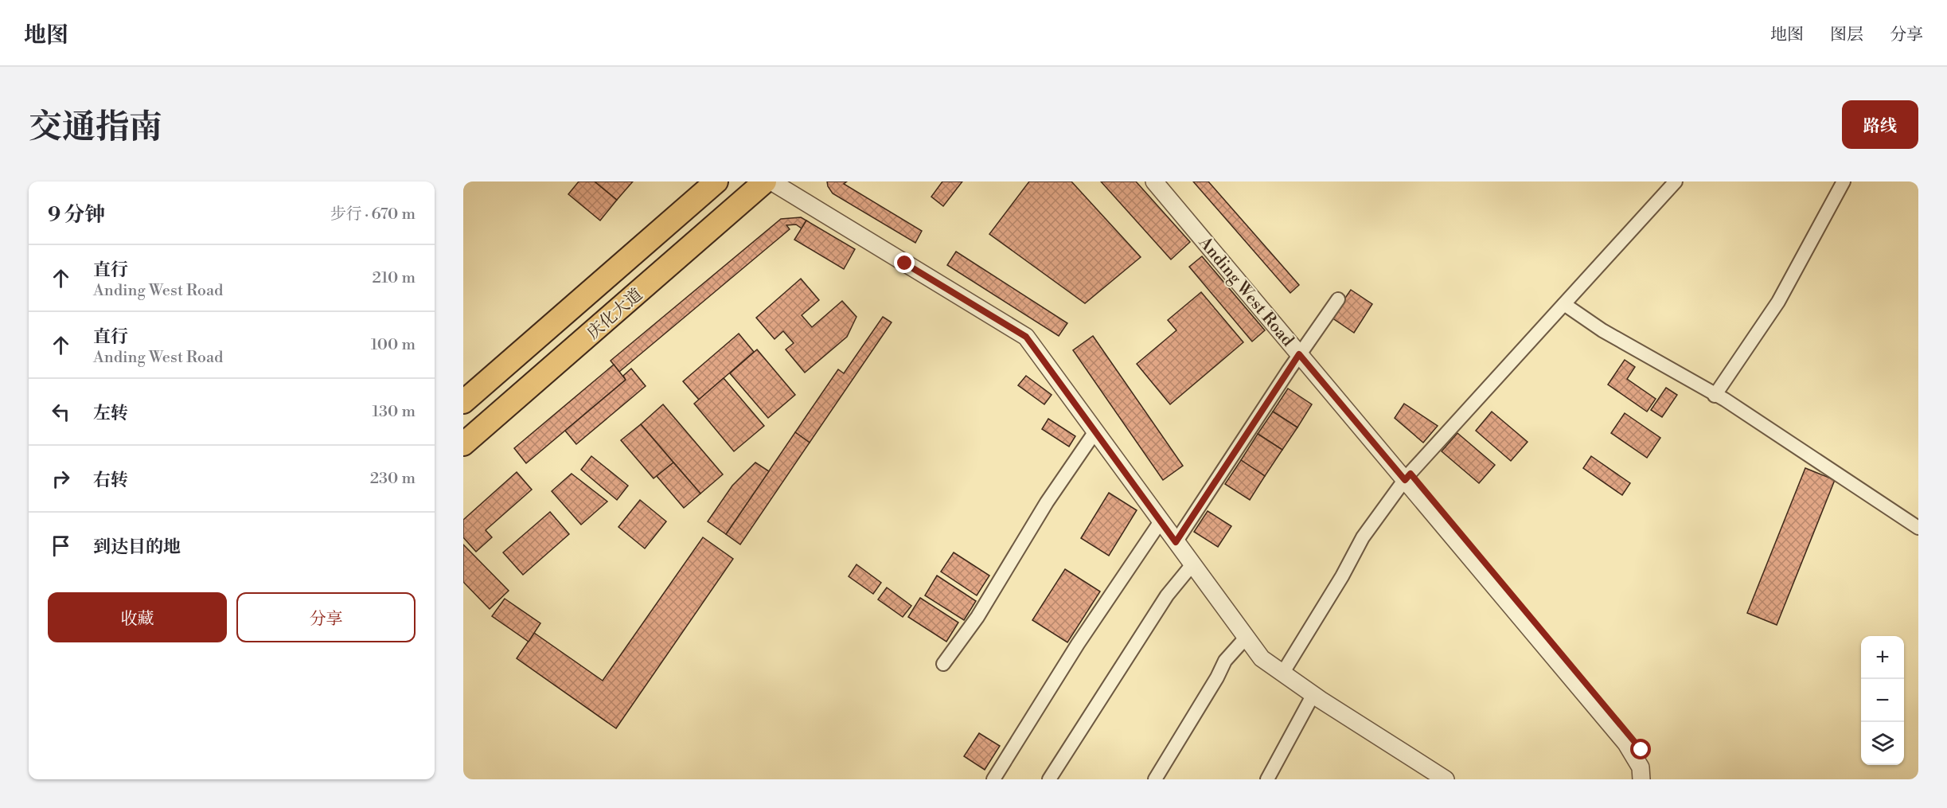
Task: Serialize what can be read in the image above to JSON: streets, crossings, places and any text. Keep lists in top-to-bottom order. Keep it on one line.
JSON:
{"streets":{"highway":["庆化大道"],"street":["Anding West Road"]},"page":{"header":"地图","nav":["地图","图层","分享"],"title":"交通指南","buttons":["路线",["收藏","分享"]],"heading":["9 分钟","步行 · 670 m"],"list":[["直行","Anding West Road","210 m"],["直行","Anding West Road","100 m"],["左转","130 m"],["右转","230 m"],"到达目的地"],"map_buttons":["+","−"]}}
